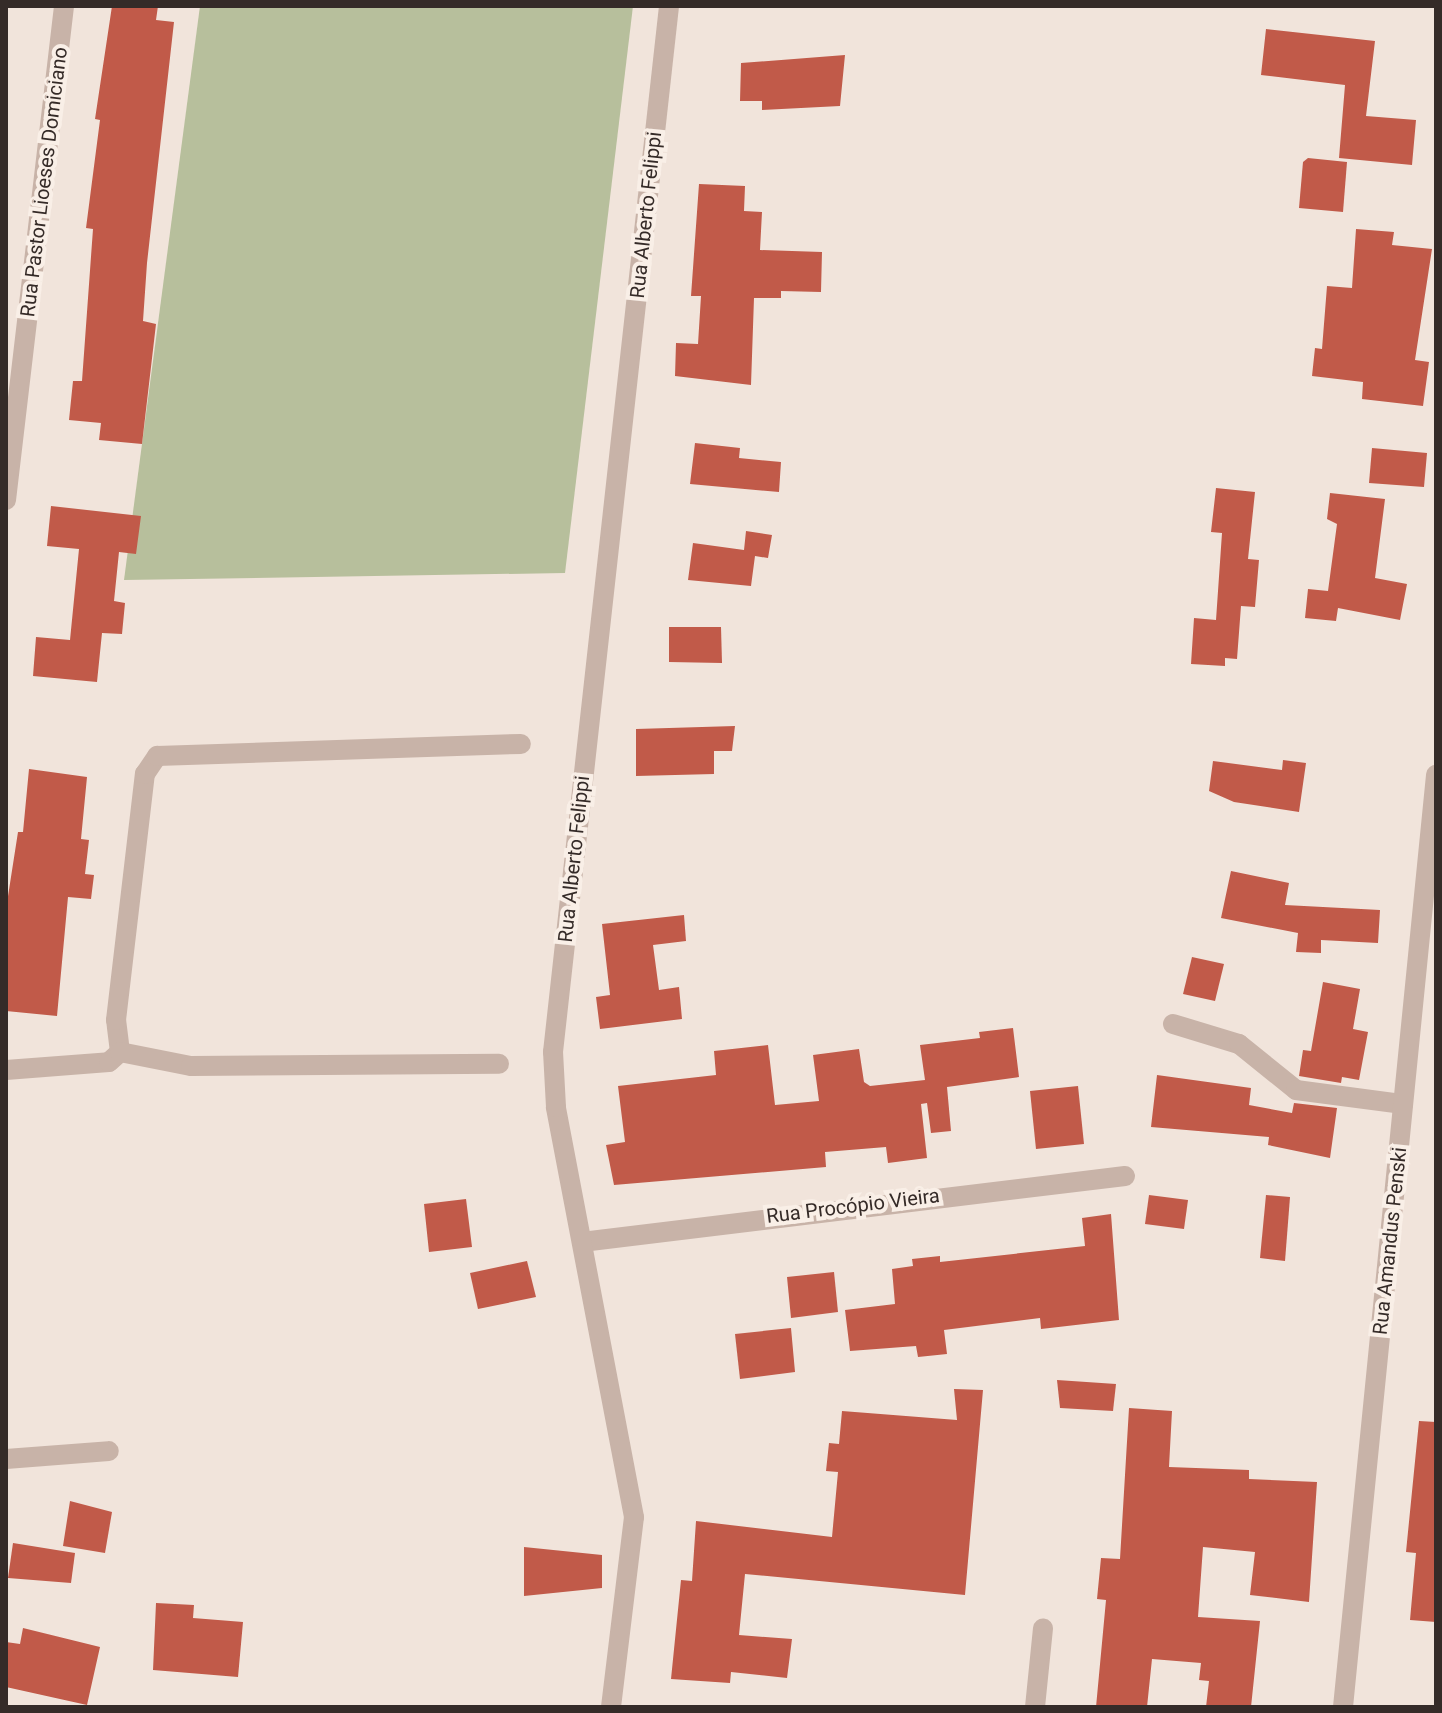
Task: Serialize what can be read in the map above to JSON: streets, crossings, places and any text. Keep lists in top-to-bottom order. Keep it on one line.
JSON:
{"streets":{"street":["Rua Pastor Lioeses Domiciano","Rua Alberto Felippi","Rua Procópio Vieira","Rua Amandus Penski"]},"crossings":[["Rua Alberto Felippi","Rua Procópio Vieira"]]}
